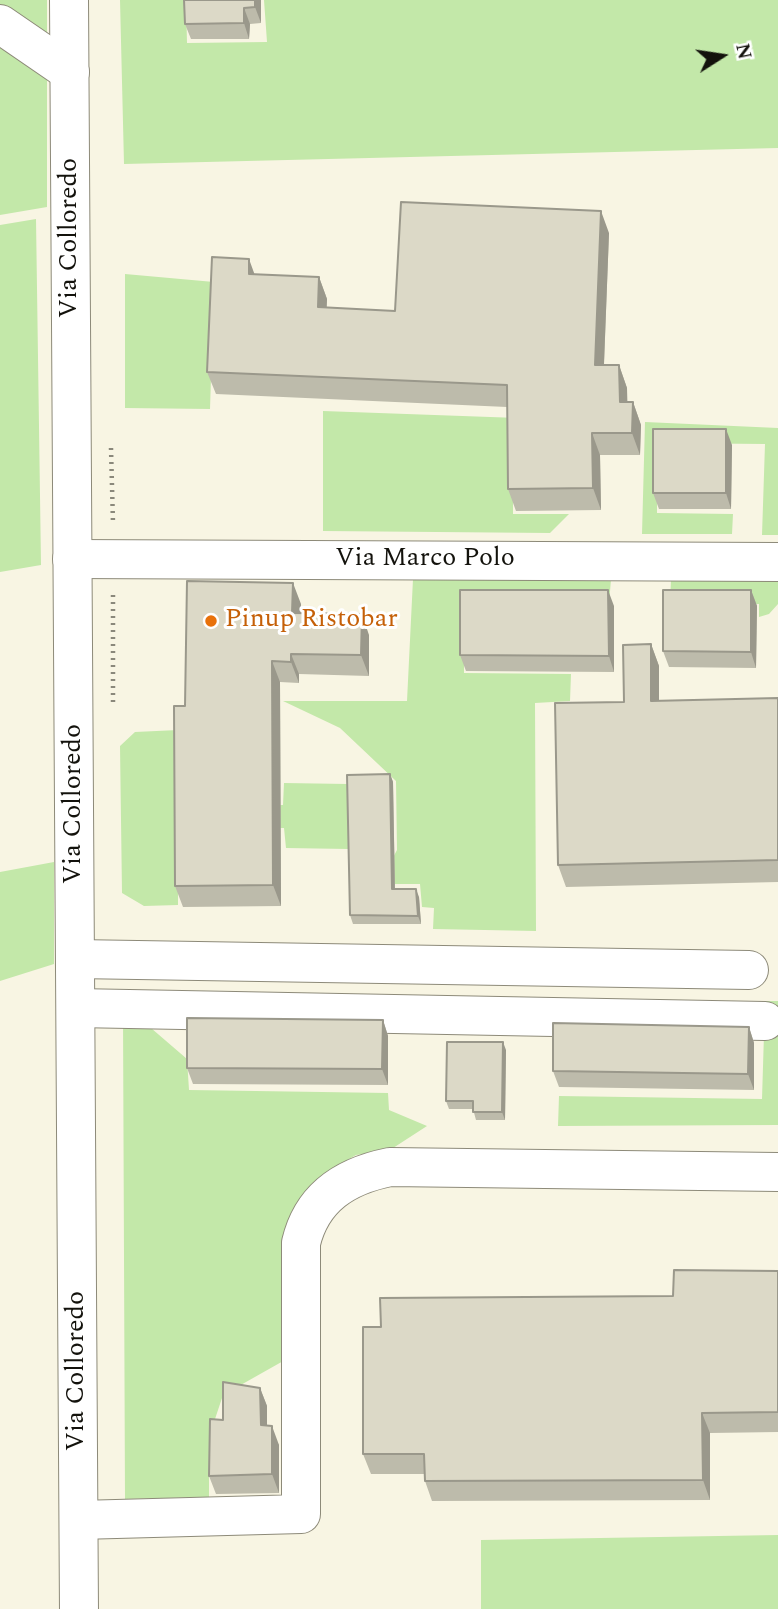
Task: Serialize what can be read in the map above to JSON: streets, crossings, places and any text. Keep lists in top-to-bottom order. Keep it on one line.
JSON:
{"streets":{"main road":["Via Colloredo","Via Marco Polo"]},"crossings":[["Via Colloredo","Via Marco Polo"]],"places":["Pinup Ristobar"],"north":"right"}
